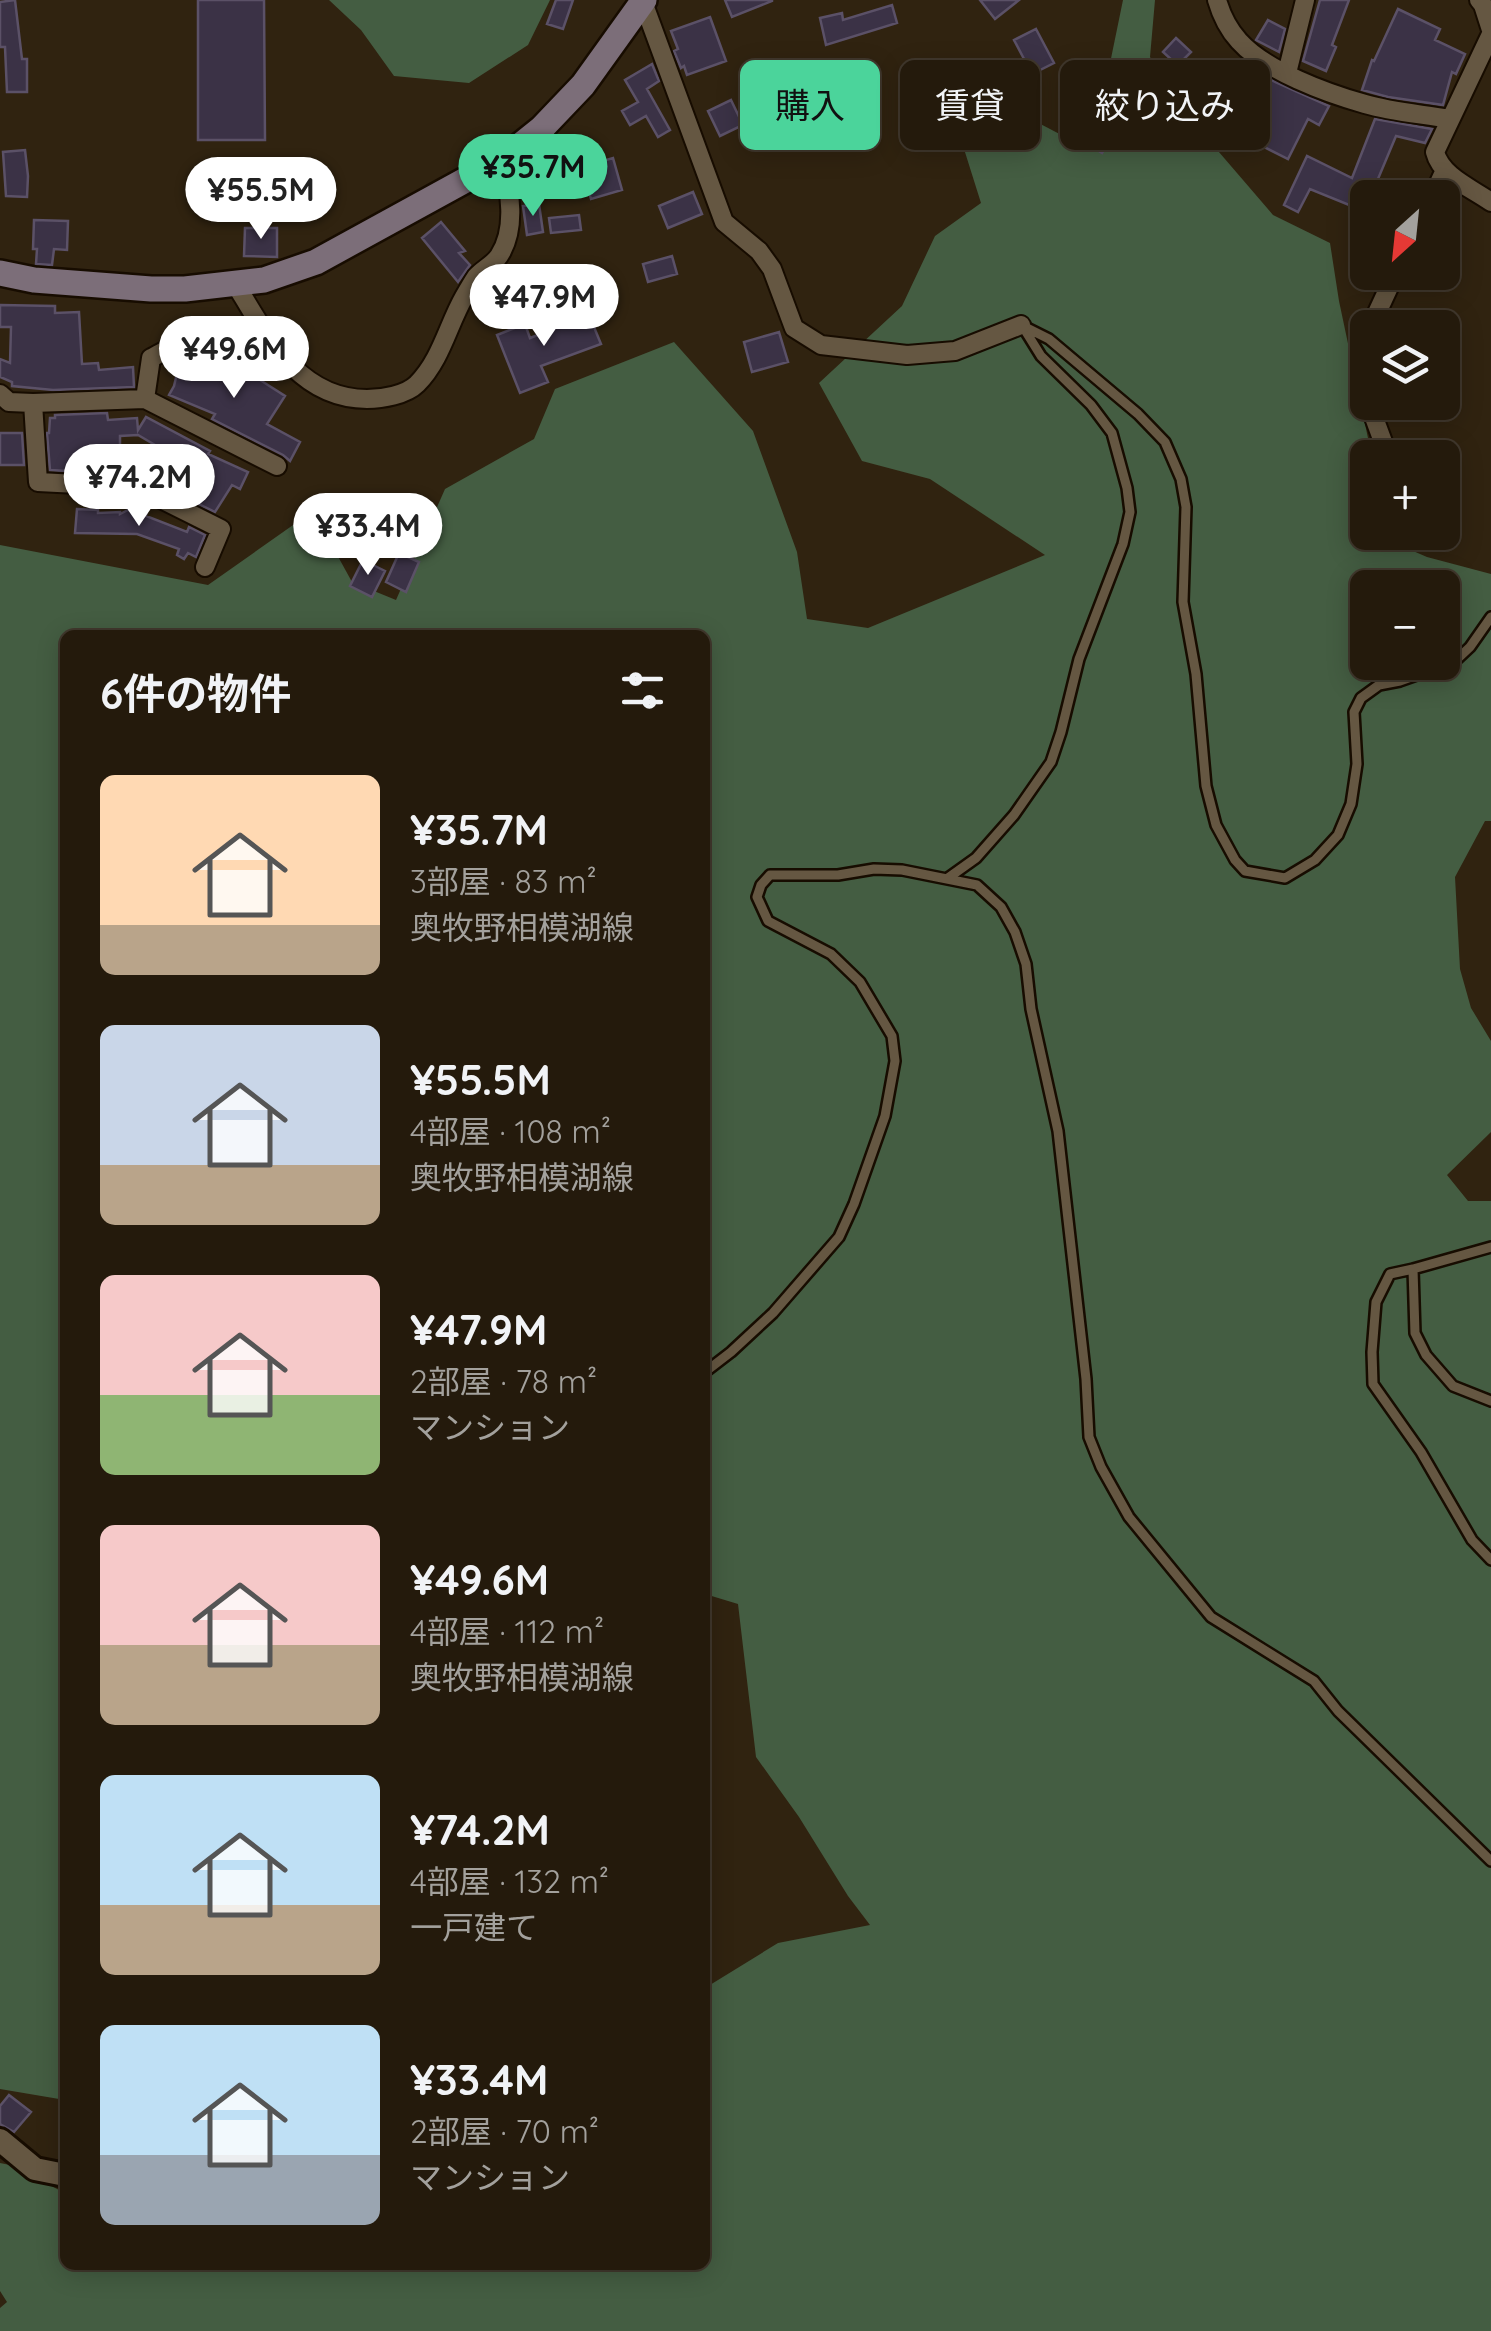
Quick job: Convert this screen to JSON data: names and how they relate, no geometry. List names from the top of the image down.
{
  "north": "bottom left",
  "page": {
    "chip": ["購入", "賃貸", "絞り込み"],
    "price": [
      "¥35.7M",
      "¥55.5M",
      "¥47.9M",
      "¥49.6M",
      "¥74.2M",
      "¥33.4M"
    ],
    "map_buttons": ["+", "−"],
    "heading": "6件の物件",
    "list": [
      {
        "name": "¥35.7M",
        "note": "3部屋 · 83 m² · 奥牧野相模湖線"
      },
      {
        "name": "¥55.5M",
        "note": "4部屋 · 108 m² · 奥牧野相模湖線"
      },
      {
        "name": "¥47.9M",
        "note": "2部屋 · 78 m² · マンション"
      },
      {
        "name": "¥49.6M",
        "note": "4部屋 · 112 m² · 奥牧野相模湖線"
      },
      {
        "name": "¥74.2M",
        "note": "4部屋 · 132 m² · 一戸建て"
      },
      {
        "name": "¥33.4M",
        "note": "2部屋 · 70 m² · マンション"
      }
    ]
  }
}
